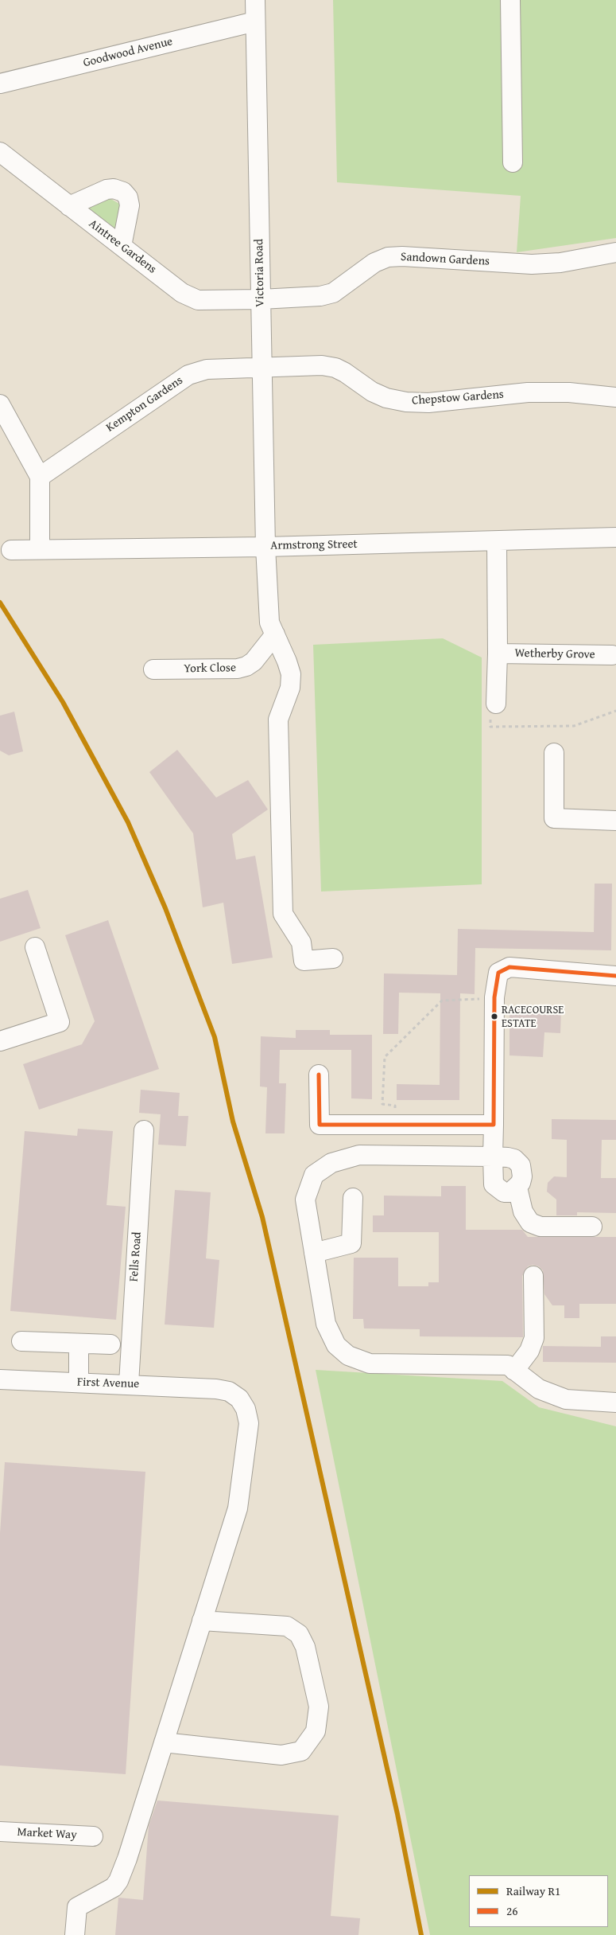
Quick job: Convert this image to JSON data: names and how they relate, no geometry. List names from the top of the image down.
{
  "streets": {
    "street": [
      "Goodwood Avenue",
      "Aintree Gardens",
      "Sandown Gardens",
      "Victoria Road",
      "Chepstow Gardens",
      "Kempton Gardens",
      "Armstrong Street",
      "Wetherby Grove",
      "York Close",
      "Fells Road",
      "First Avenue",
      "Market Way"
    ]
  },
  "crossings": [
    ["Goodwood Avenue", "Victoria Road"],
    ["Aintree Gardens", "Sandown Gardens"],
    ["Aintree Gardens", "Victoria Road"],
    ["Sandown Gardens", "Victoria Road"],
    ["Victoria Road", "Chepstow Gardens"],
    ["Victoria Road", "Kempton Gardens"],
    ["Victoria Road", "Armstrong Street"],
    ["Victoria Road", "York Close"],
    ["Chepstow Gardens", "Kempton Gardens"],
    ["Armstrong Street", "Wetherby Grove"],
    ["Fells Road", "First Avenue"]
  ],
  "places": ["RACECOURSE ESTATE"],
  "lines": ["rail line R1", "transit line 26"],
  "legend": ["Railway R1", "26"]
}
